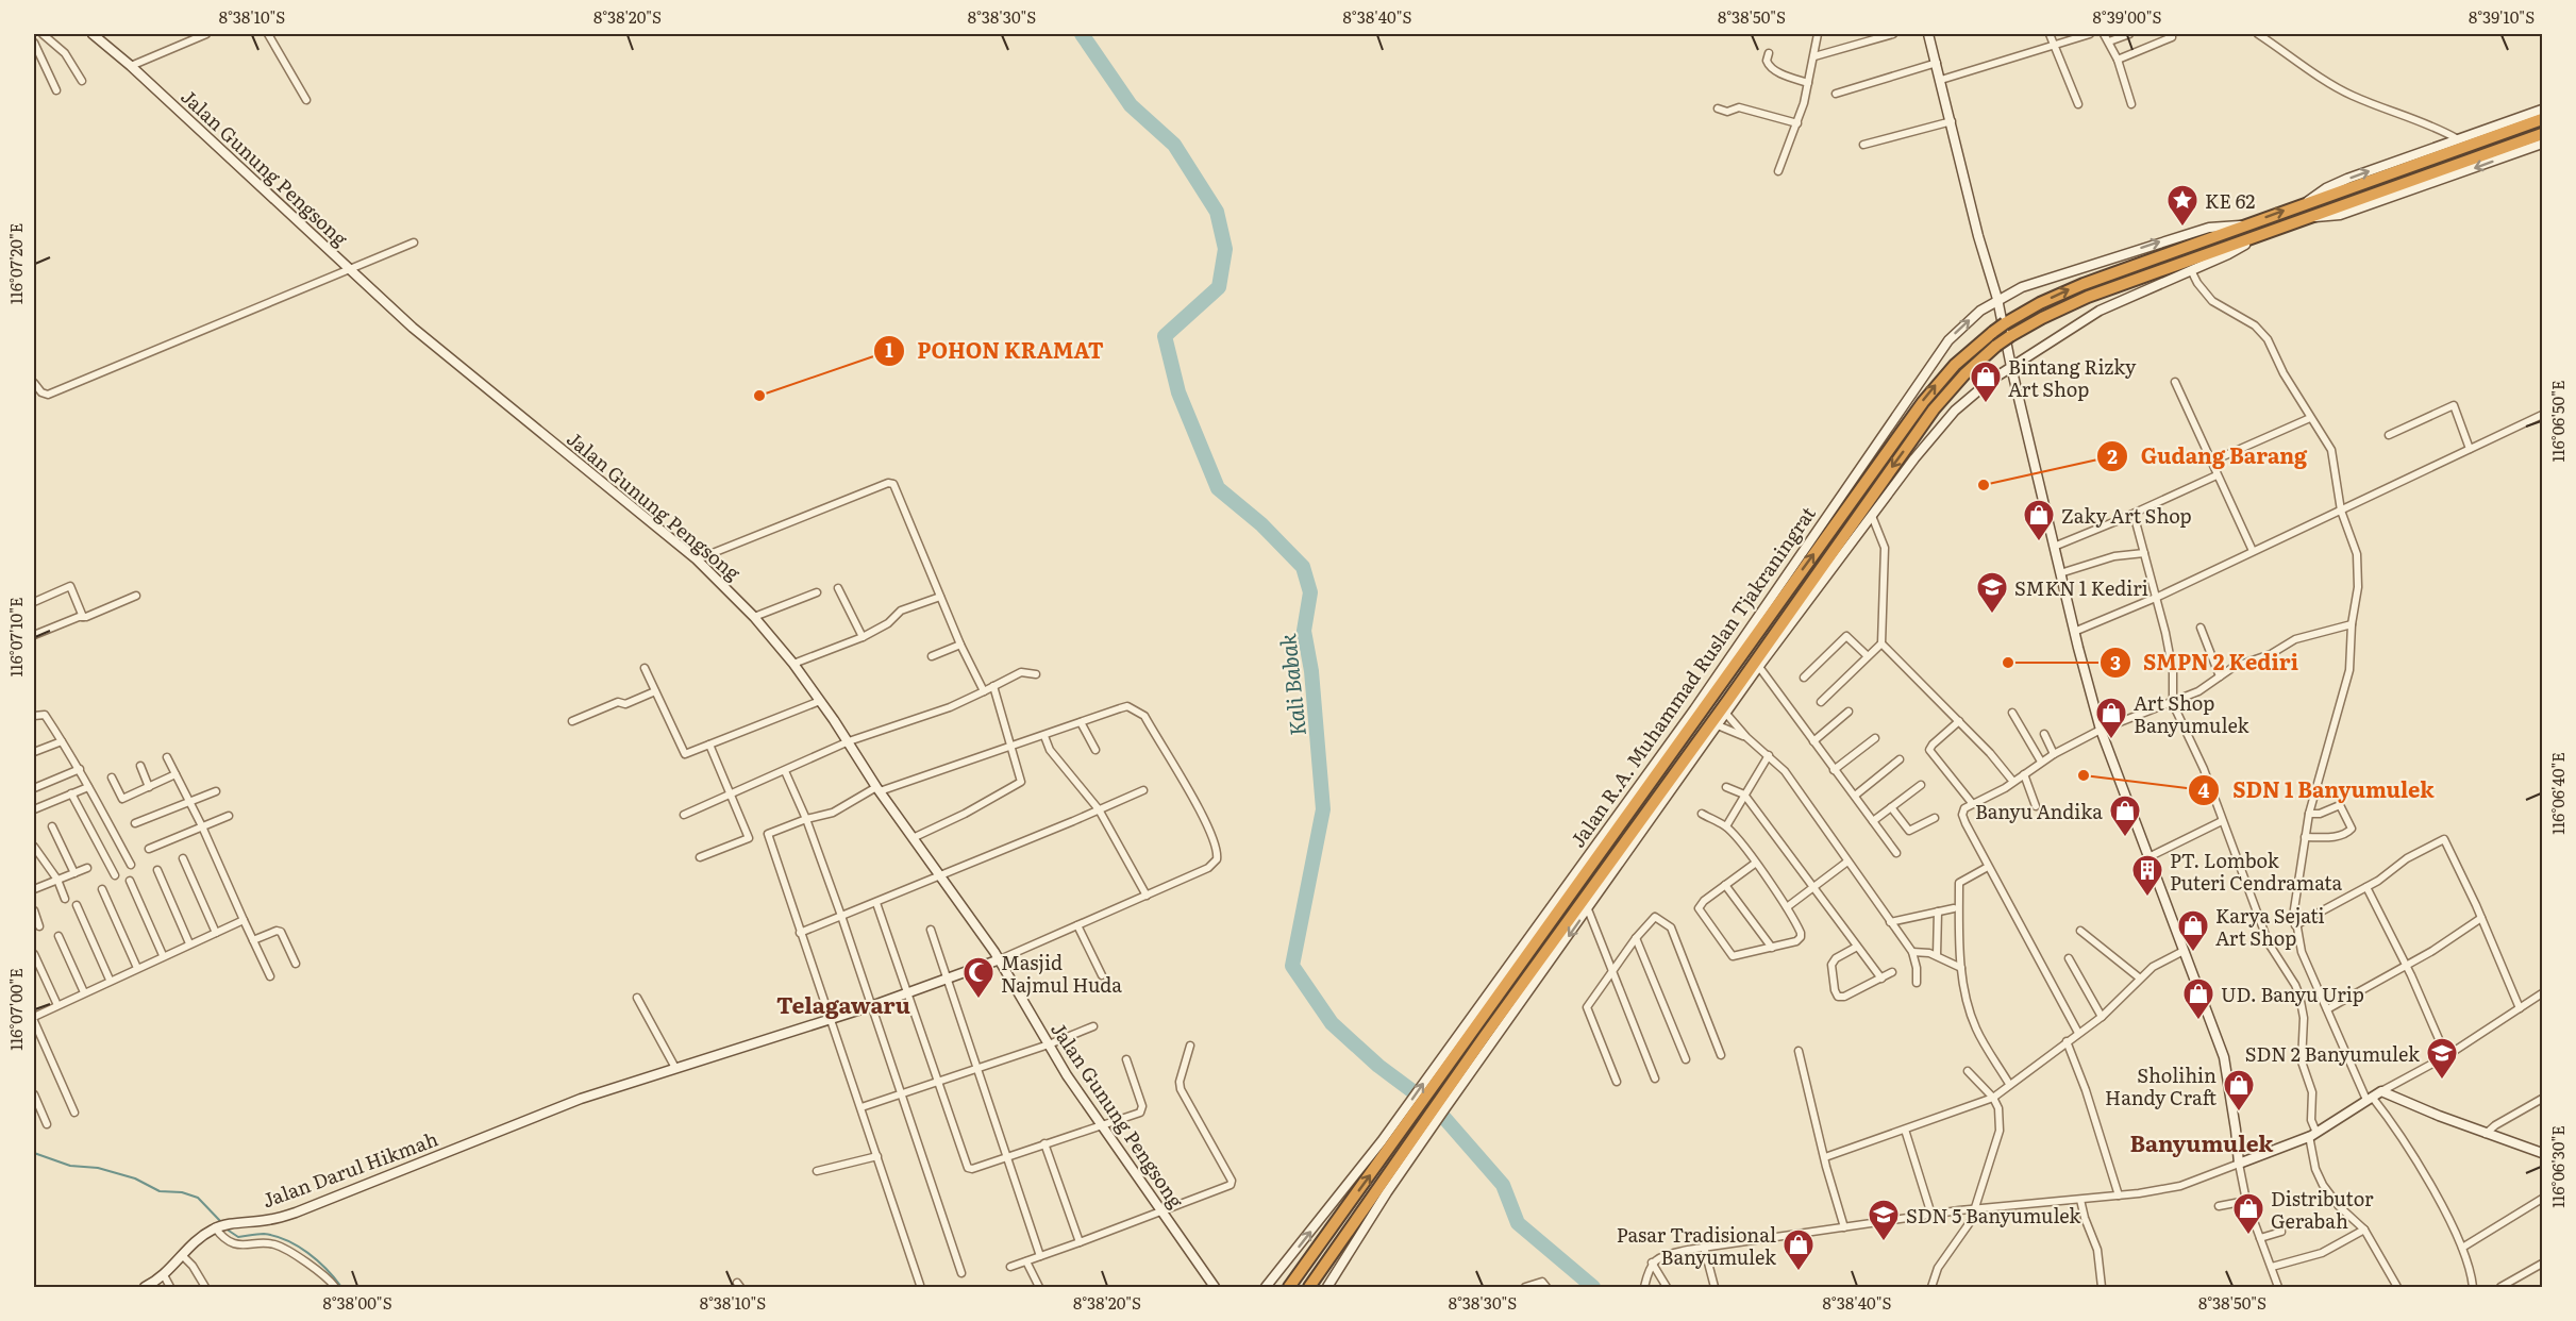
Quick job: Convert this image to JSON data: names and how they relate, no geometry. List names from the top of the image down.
{
  "streets": {
    "highway": ["Jalan R.A. Muhammad Ruslan Tjakraningrat"],
    "street": ["Jalan Gunung Pengsong", "Jalan Darul Hikmah"]
  },
  "crossings": [
    ["Jalan Gunung Pengsong", "Jalan Darul Hikmah"]
  ],
  "districts": ["Telagawaru", "Banyumulek"],
  "water": ["Kali Babak"],
  "places": {
    "place": ["KE 62"],
    "other": [
      "POHON KRAMAT",
      "Gudang Barang",
      "SMPN 2 Kediri",
      "SDN 1 Banyumulek"
    ],
    "shop": [
      "Bintang Rizky Art Shop",
      "Zaky Art Shop",
      "Art Shop Banyumulek",
      "Banyu Andika",
      "Karya Sejati Art Shop",
      "UD. Banyu Urip",
      "Sholihin Handy Craft",
      "Distributor Gerabah",
      "Pasar Tradisional Banyumulek"
    ],
    "school or university": ["SMKN 1 Kediri", "SDN 2 Banyumulek", "SDN 5 Banyumulek"],
    "building": ["PT. Lombok Puteri Cendramata"],
    "mosque": ["Masjid Najmul Huda"]
  },
  "coordinates": [
    "8°38'10\"S",
    "8°38'20\"S",
    "8°38'30\"S",
    "8°38'40\"S",
    "8°38'50\"S",
    "8°39'00\"S",
    "8°39'10\"S",
    "116°07'20\"E",
    "116°06'50\"E",
    "116°07'10\"E",
    "116°06'40\"E",
    "116°07'00\"E",
    "116°06'30\"E",
    "8°38'00\"S"
  ]
}
